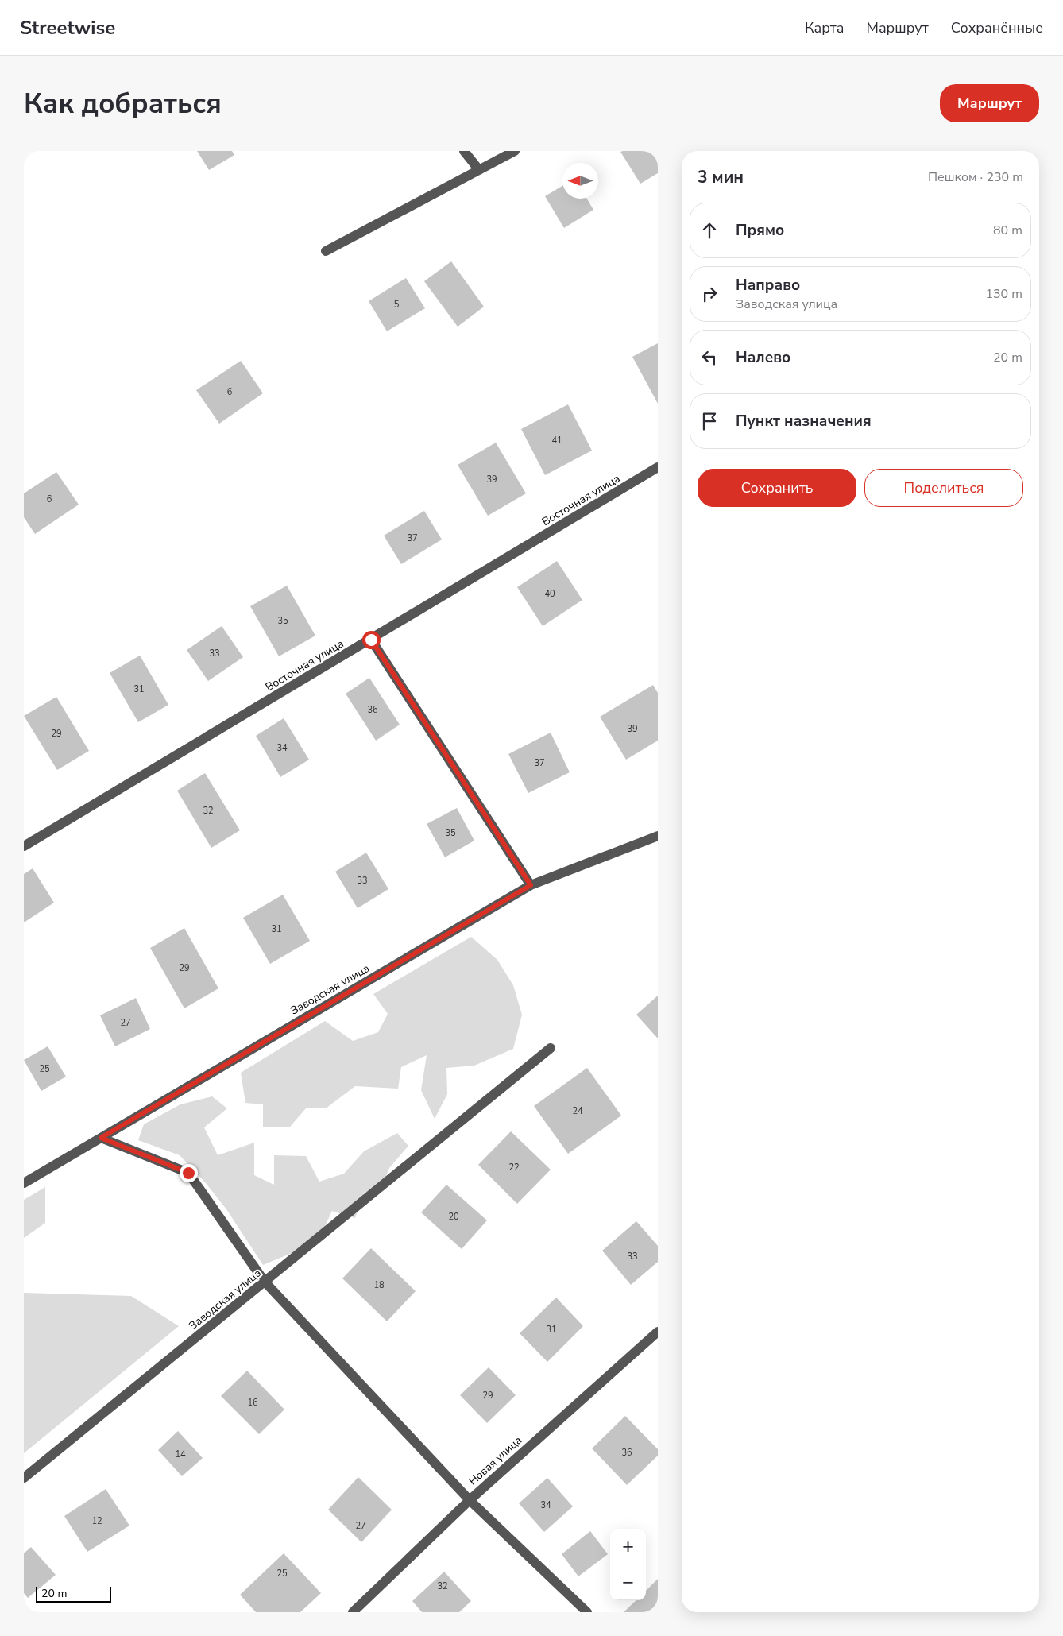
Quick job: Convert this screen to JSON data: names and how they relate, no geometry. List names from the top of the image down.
{
  "streets": {
    "street": ["Восточная улица", "Заводская улица", "Новая улица"]
  },
  "house_numbers": [
    "5",
    "6",
    "41",
    "39",
    "6",
    "37",
    "40",
    "35",
    "33",
    "31",
    "36",
    "39",
    "29",
    "34",
    "37",
    "32",
    "35",
    "33",
    "31",
    "29",
    "27",
    "25",
    "24",
    "22",
    "20",
    "33",
    "18",
    "31",
    "29",
    "16",
    "36",
    "14",
    "34",
    "12",
    "27",
    "25",
    "32"
  ],
  "scale_bar": "20 m",
  "north": "left",
  "page": {
    "header": "Streetwise",
    "nav": ["Карта", "Маршрут", "Сохранённые"],
    "buttons": [
      "Маршрут",
      ["Сохранить", "Поделиться"]
    ],
    "title": "Как добраться",
    "heading": ["3 мин", "Пешком · 230 m"],
    "list": [
      ["Прямо", "80 m"],
      ["Направо", "Заводская улица", "130 m"],
      ["Налево", "20 m"],
      "Пункт назначения"
    ],
    "map_buttons": ["+", "−"],
    "scale": "20 m"
  }
}
